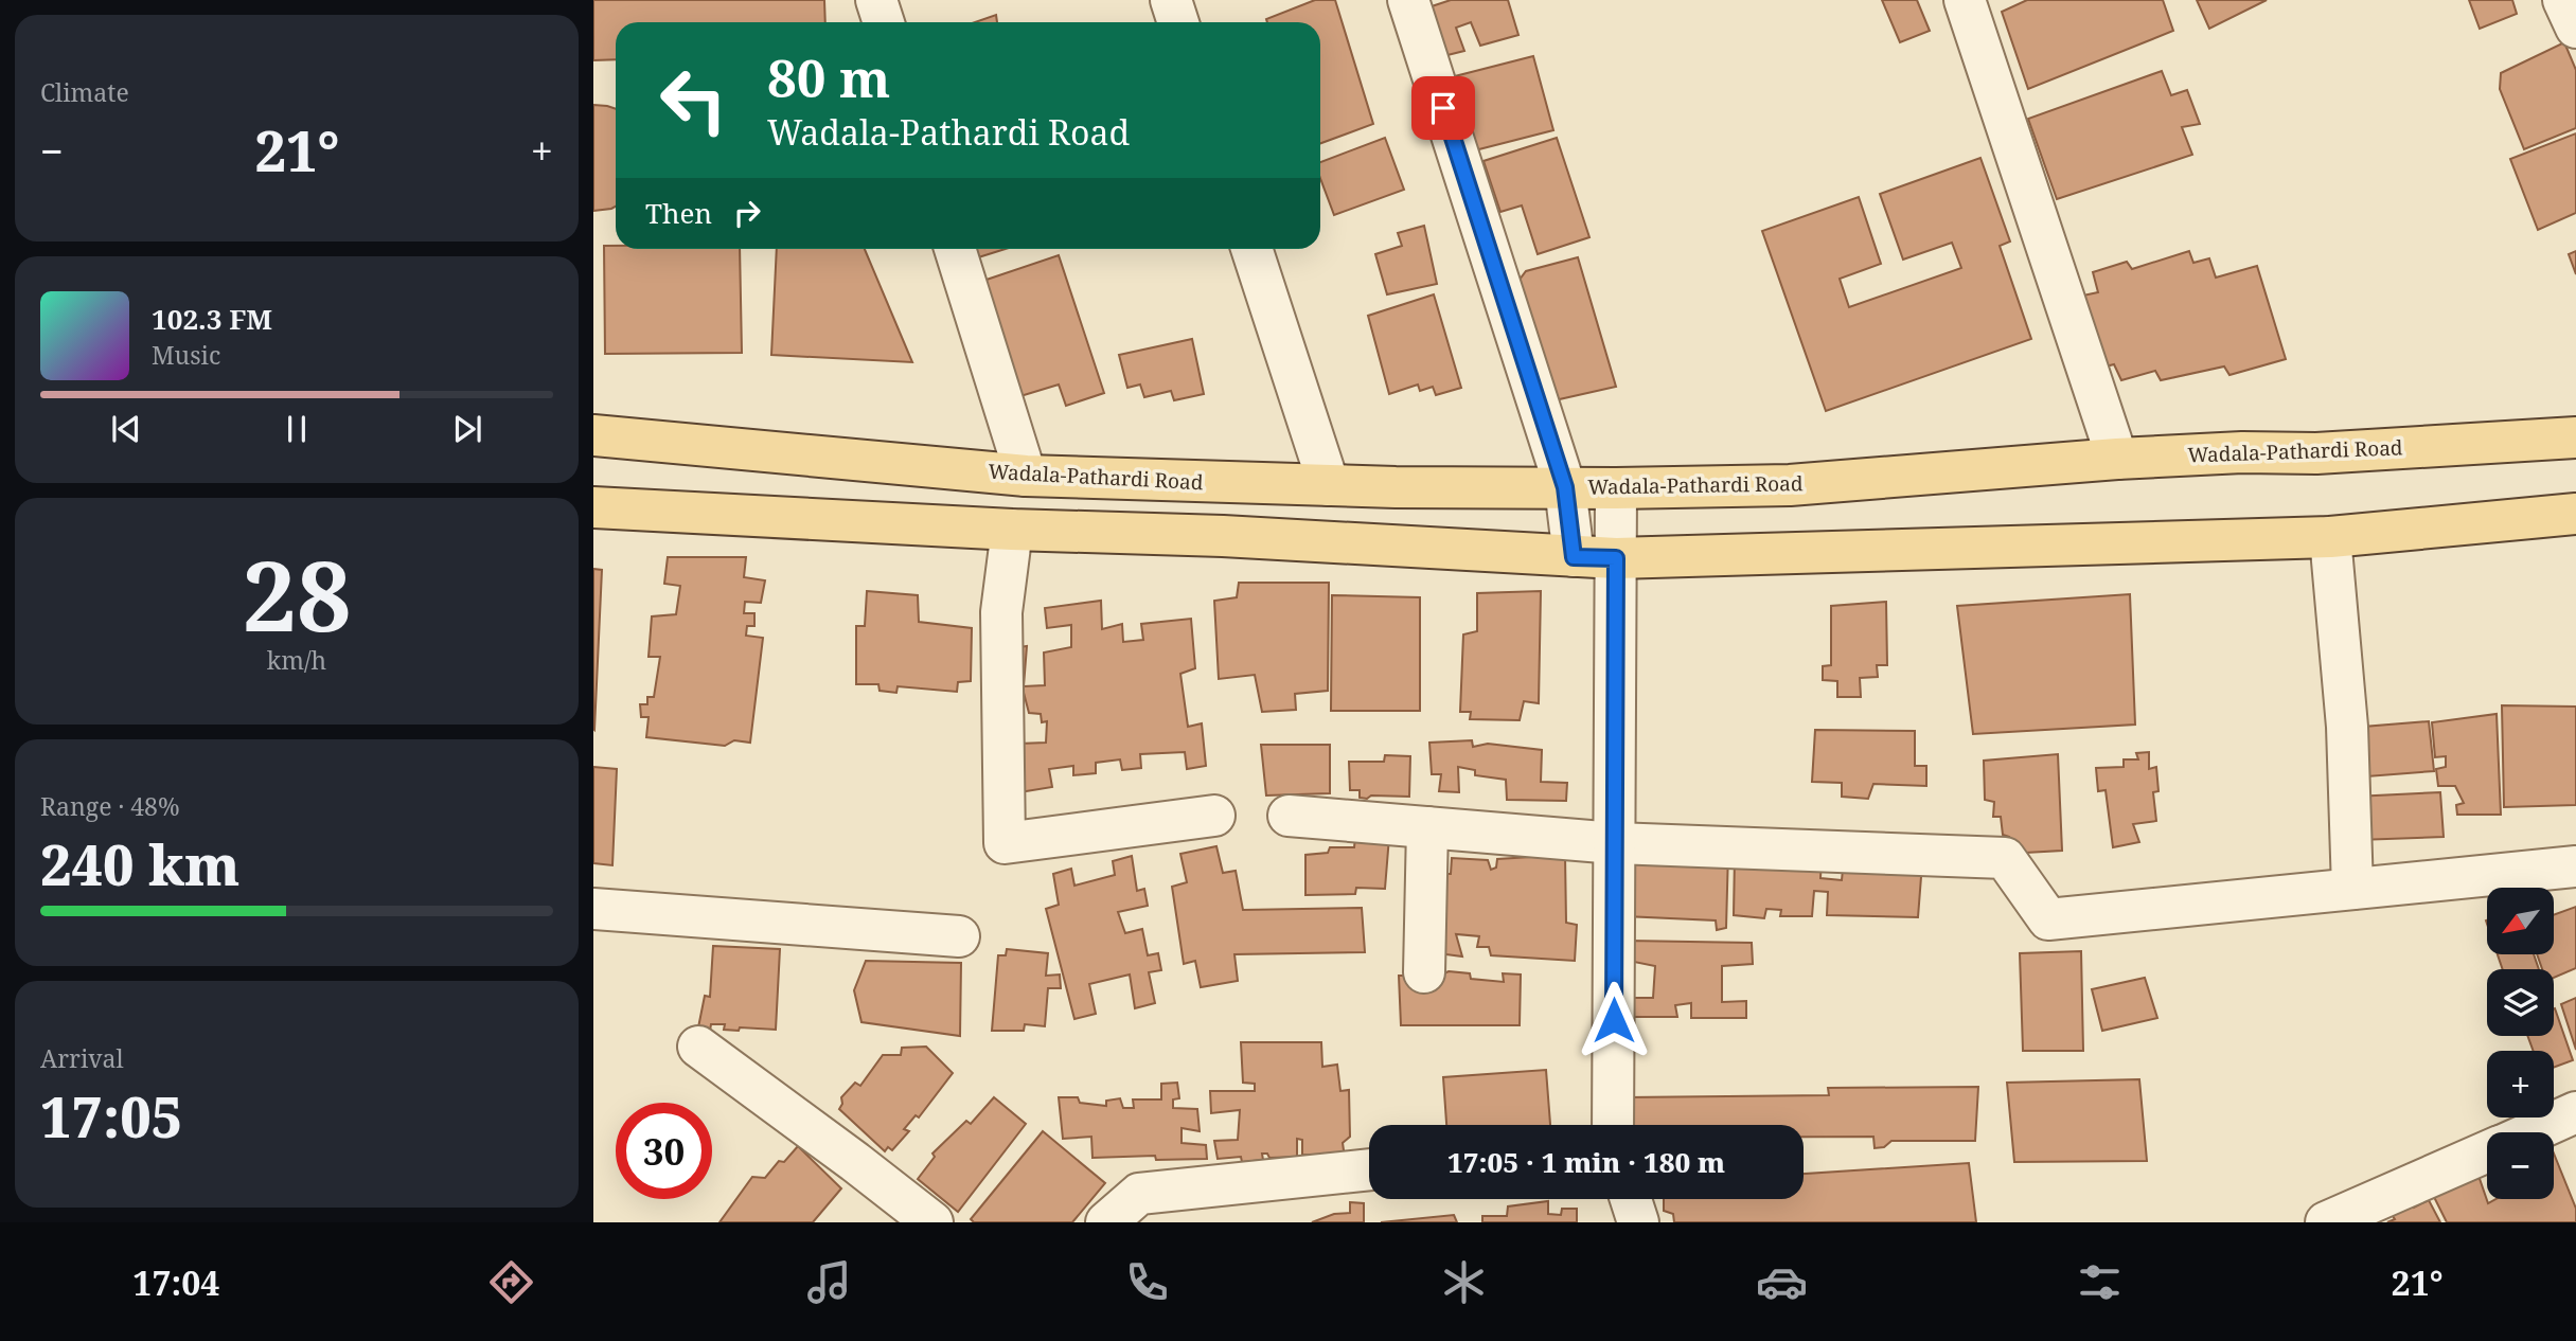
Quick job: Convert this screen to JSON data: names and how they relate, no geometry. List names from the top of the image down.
{
  "streets": {
    "main road": ["Wadala-Pathardi Road"]
  },
  "north": "bottom left",
  "page": {
    "tile": [
      "Climate",
      ["28", "km/h"],
      ["Range · 48%", "240 km"],
      ["Arrival", "17:05"]
    ],
    "turn": ["80 m", "Wadala-Pathardi Road"],
    "heat": ["−", "21°", "+"],
    "then": "Then",
    "song": ["102.3 FM", "Music"],
    "map_buttons": ["+", "−"],
    "limit": "30",
    "trip": "17:05 · 1 min · 180 m",
    "tabs": ["17:04", "21°"]
  }
}
